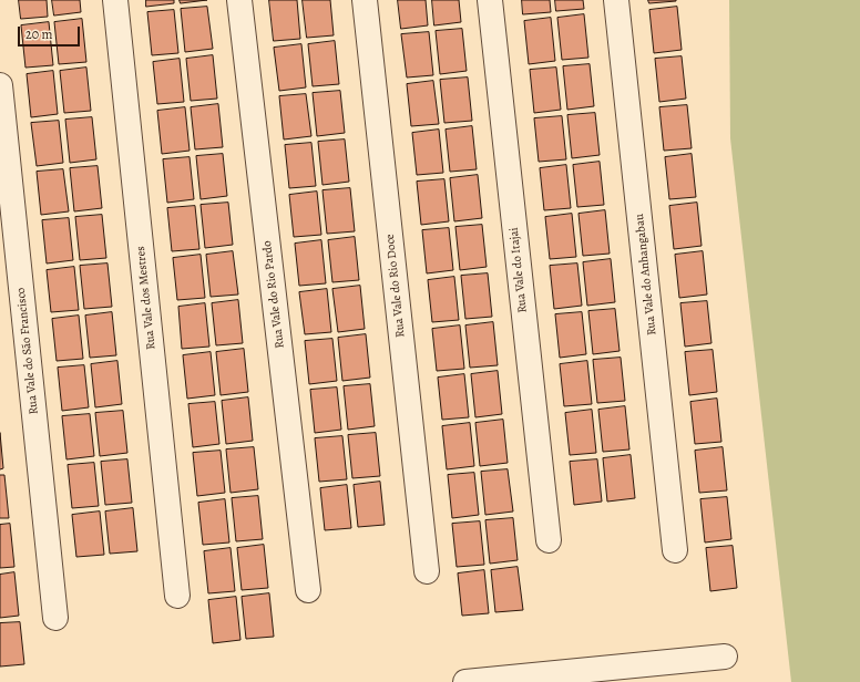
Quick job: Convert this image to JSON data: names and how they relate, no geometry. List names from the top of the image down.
{
  "streets": {
    "street": [
      "Rua Vale do Itajai",
      "Rua Vale do Anhangabau",
      "Rua Vale do Rio Doce",
      "Rua Vale do Rio Pardo",
      "Rua Vale dos Mestres",
      "Rua Vale do São Francisco"
    ]
  },
  "scale_bar": "20 m"
}
